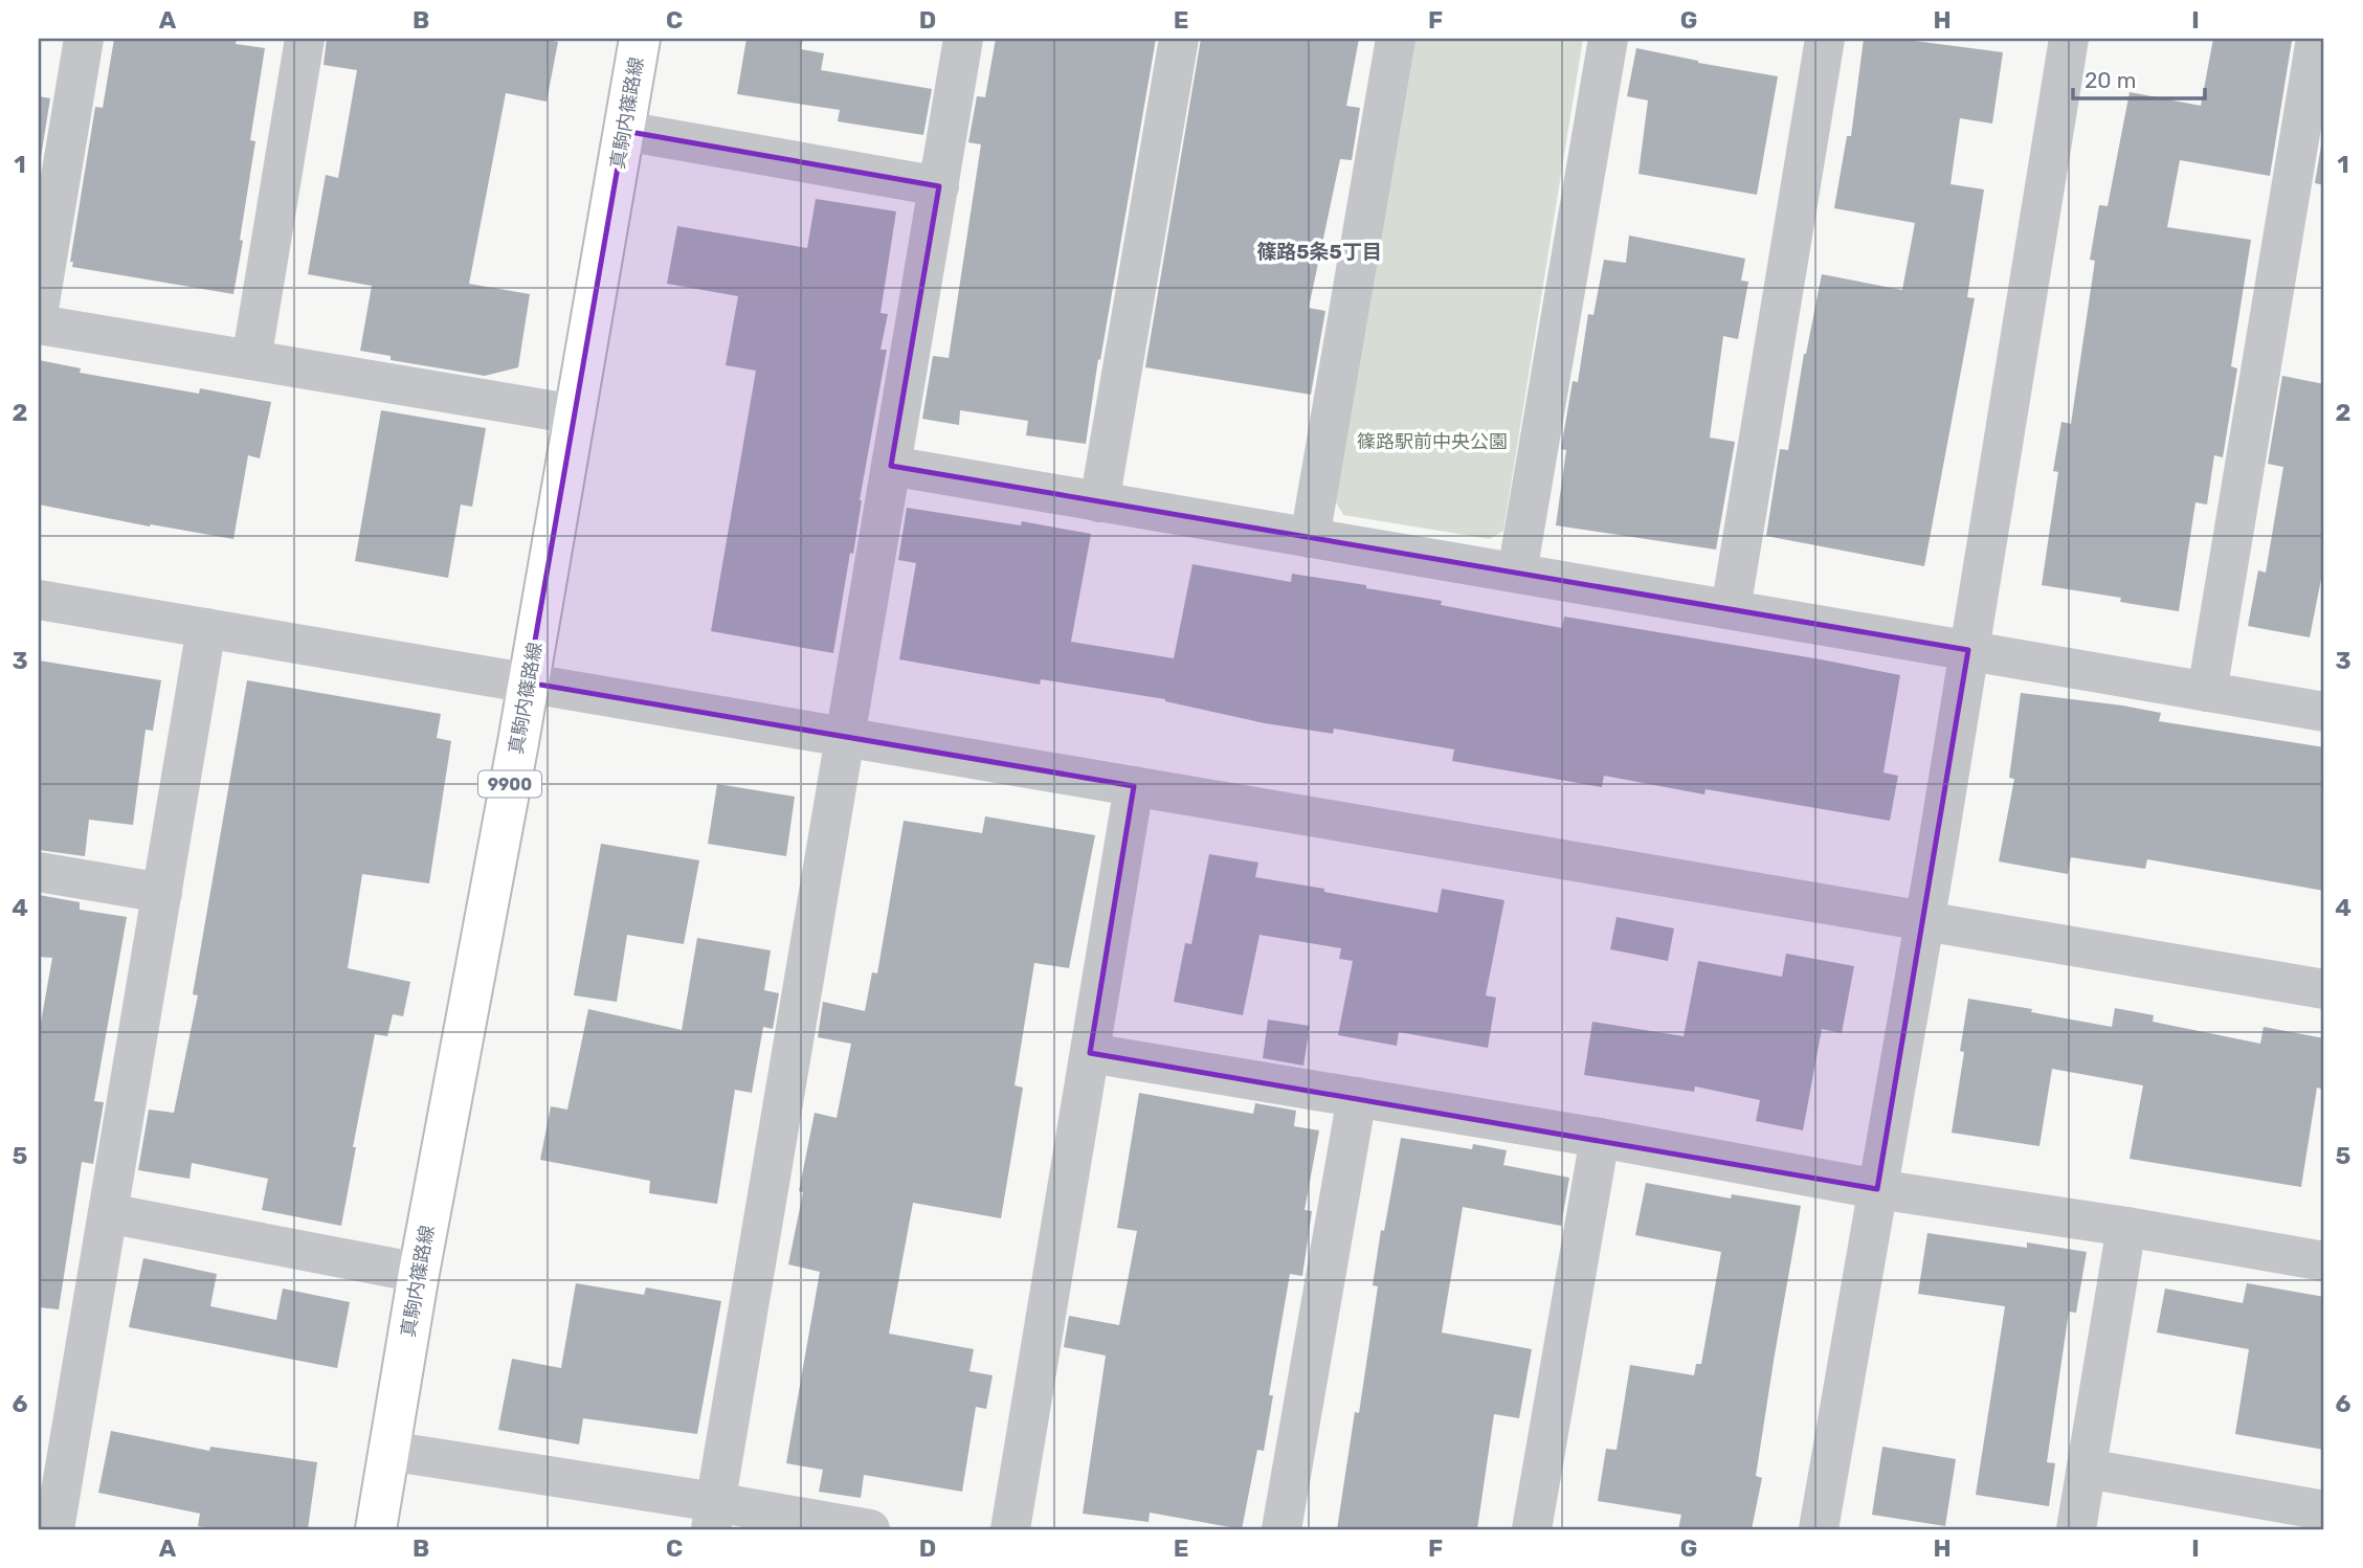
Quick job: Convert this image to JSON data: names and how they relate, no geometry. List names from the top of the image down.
{
  "streets": {
    "main road": ["真駒内篠路線", "9900"]
  },
  "districts": ["篠路5条5丁目"],
  "parks": ["篠路駅前中央公園"],
  "scale_bar": "20 m",
  "grid": {
    "columns": [
      "A",
      "B",
      "C",
      "D",
      "E",
      "F",
      "G",
      "H",
      "I"
    ],
    "rows": [
      "1",
      "2",
      "3",
      "4",
      "5",
      "6"
    ]
  }
}
